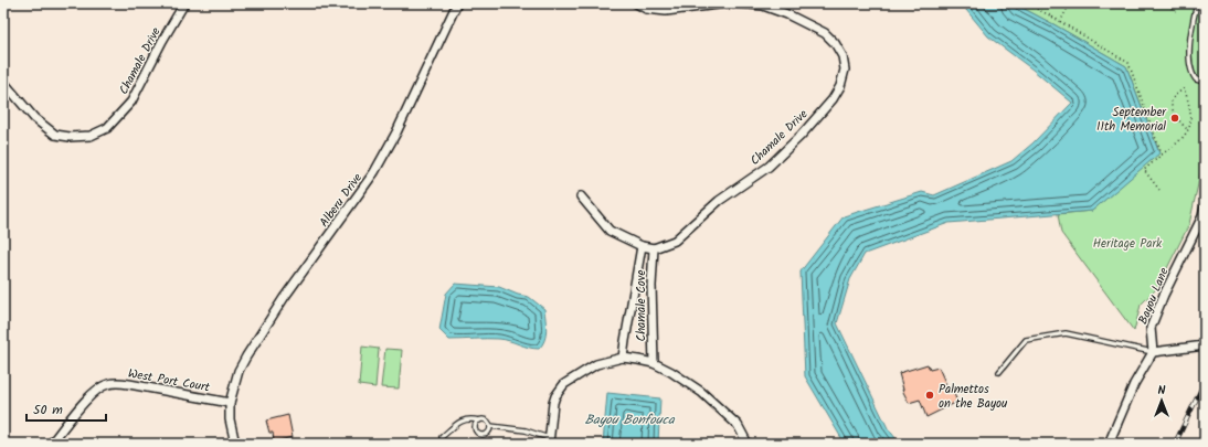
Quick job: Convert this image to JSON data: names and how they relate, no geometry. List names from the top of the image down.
{
  "streets": {
    "street": [
      "Chamale Drive",
      "Alberu Drive",
      "Bayou Lane",
      "Chamale Cove",
      "West Port Court"
    ]
  },
  "crossings": [
    ["Chamale Drive", "Chamale Cove"],
    ["Alberu Drive", "West Port Court"]
  ],
  "water": ["Bayou Bonfouca"],
  "parks": ["Heritage Park"],
  "places": ["September 11th Memorial", "Palmettos on the Bayou"],
  "scale_bar": "50 m",
  "north": "top"
}
